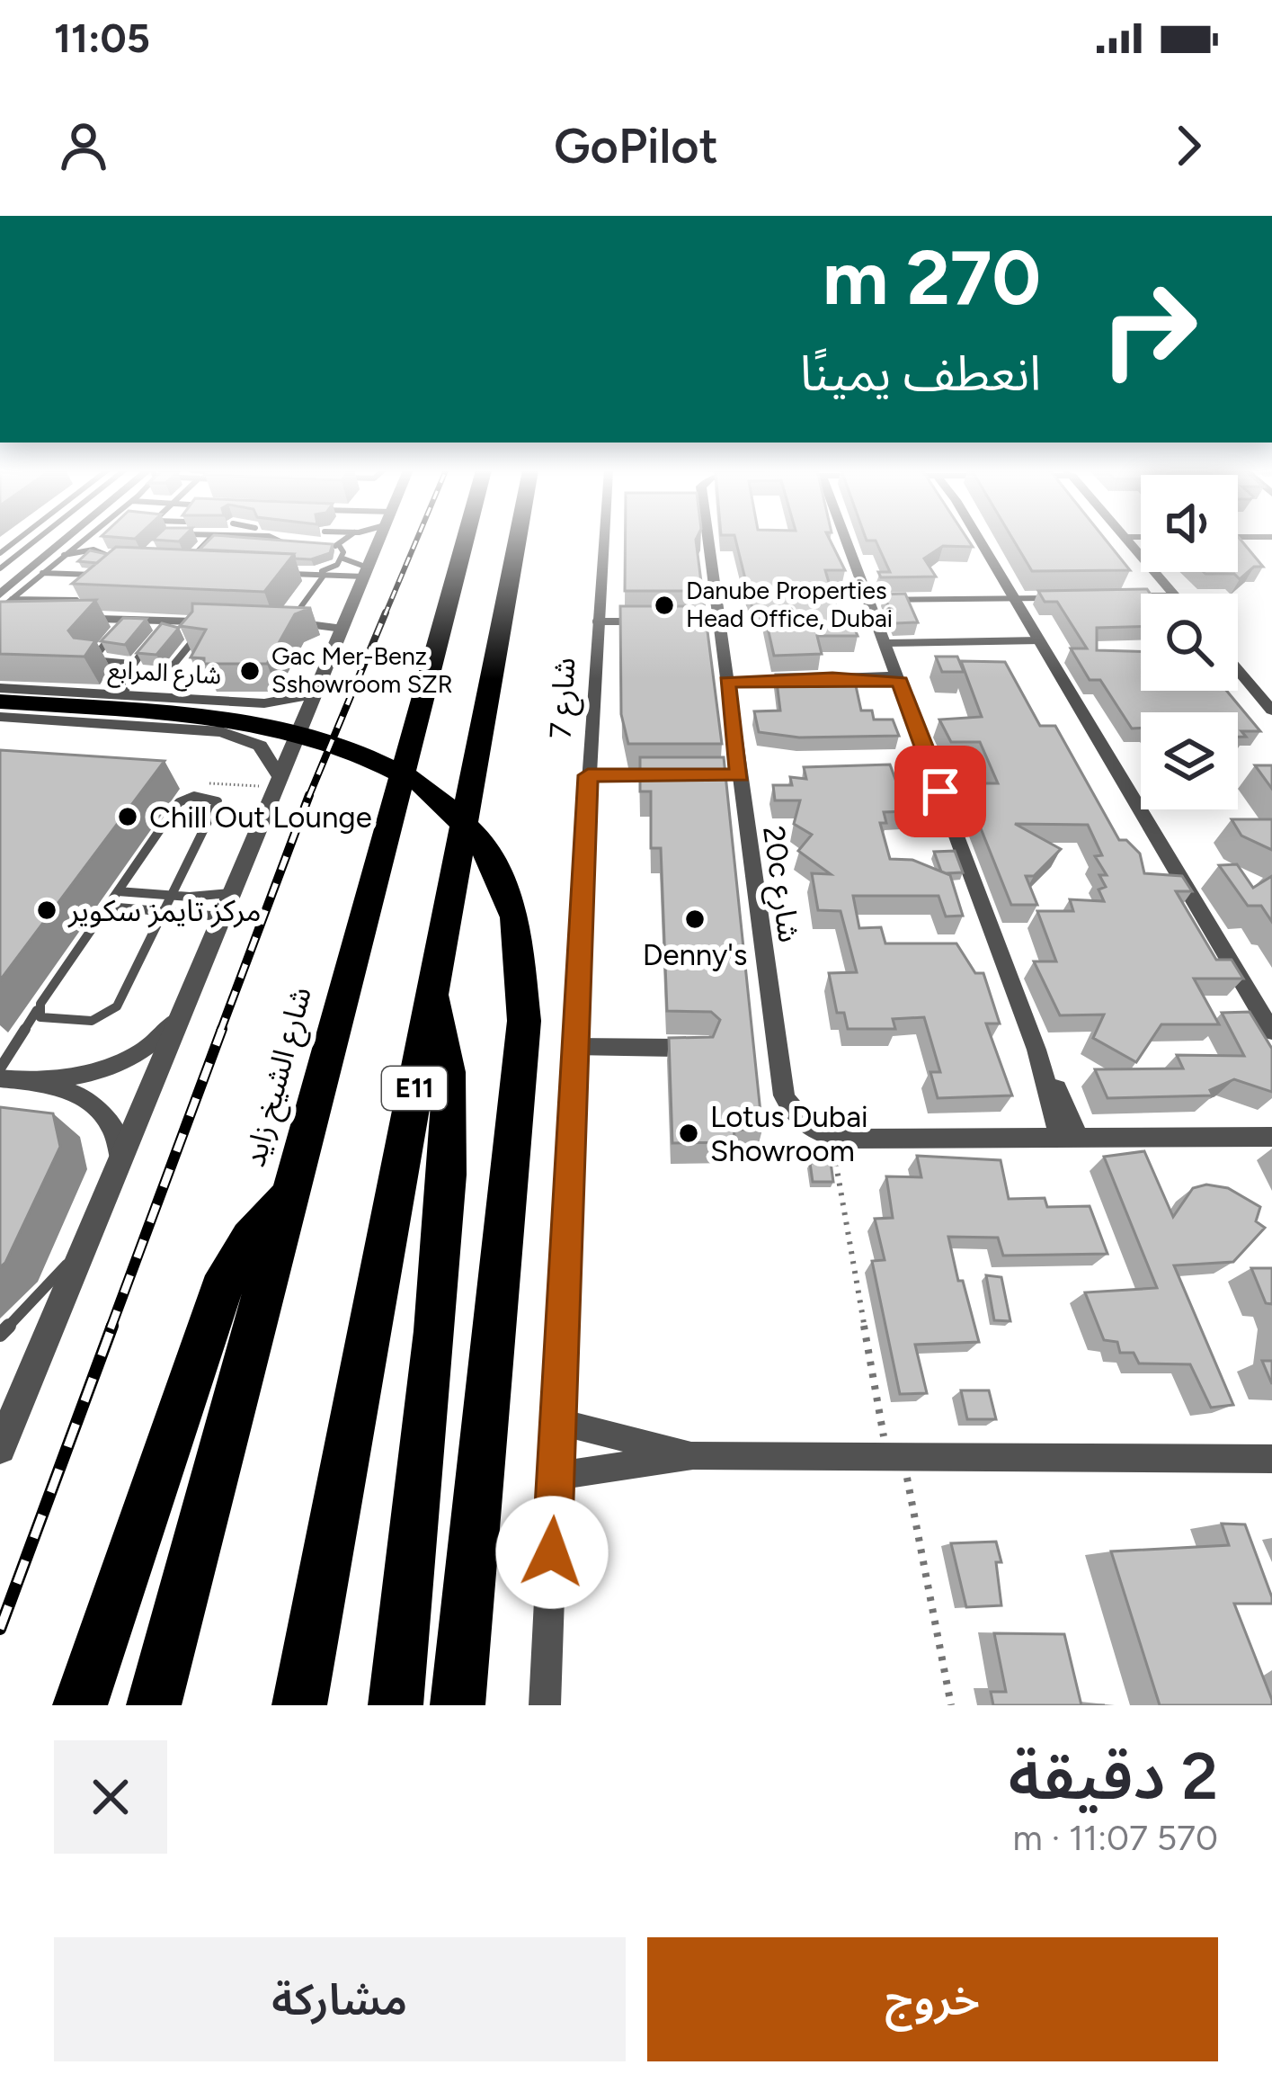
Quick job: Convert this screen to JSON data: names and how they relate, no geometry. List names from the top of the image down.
{
  "streets": {
    "highway": ["شارع الشيخ زايد", "E11"],
    "street": ["شارع المرابع", "شارع 7", "20c شارع"]
  },
  "places": [
    "Danube Properties Head Office, Dubai",
    "Gac Mer-Benz Sshowroom SZR",
    "Chill Out Lounge",
    "مركز تايمز سكوير",
    "Denny's",
    "Lotus Dubai Showroom"
  ],
  "page": {
    "status": "11:05",
    "header": "GoPilot",
    "turn": ["270 m", "انعطف يمينًا"],
    "heading": ["2 دقيقة", "570 m · 11:07"],
    "buttons": ["خروج", "مشاركة"]
  }
}
